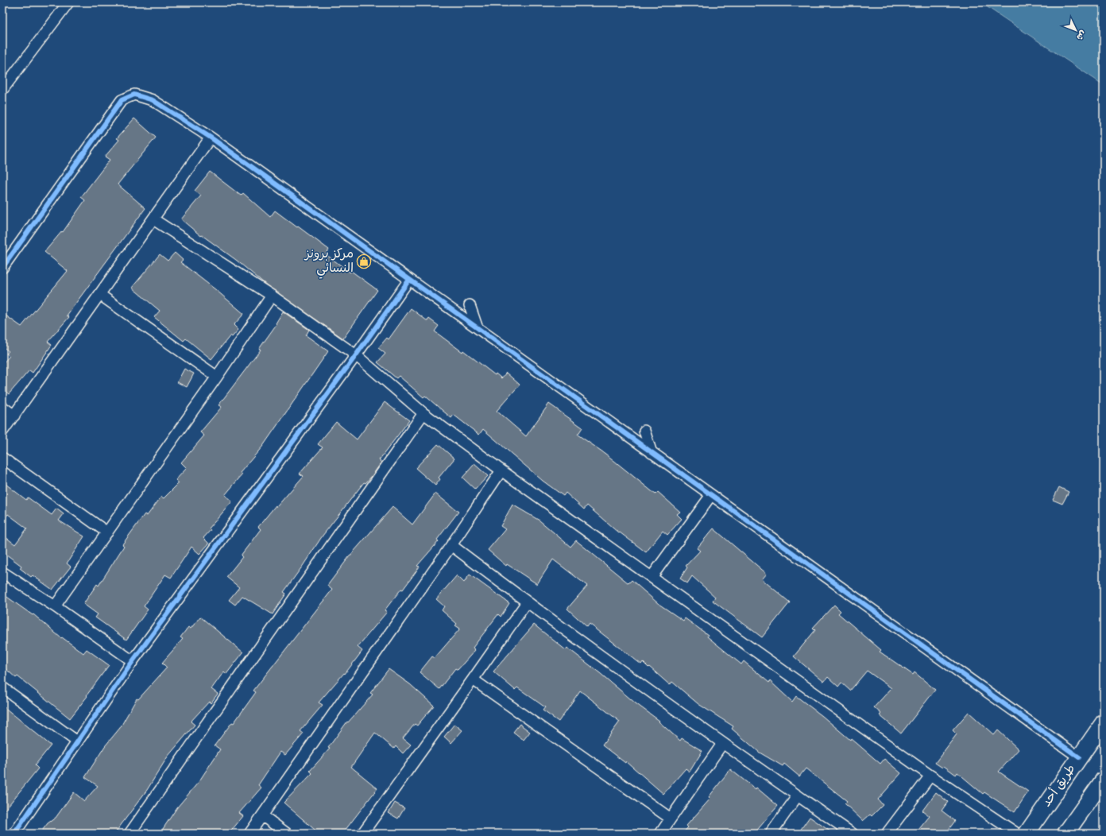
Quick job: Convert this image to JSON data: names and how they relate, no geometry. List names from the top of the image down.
{
  "streets": {
    "main road": ["طريق أحد"]
  },
  "places": {
    "shop": ["مركز برونز النسائي"]
  },
  "north": "bottom right"
}
